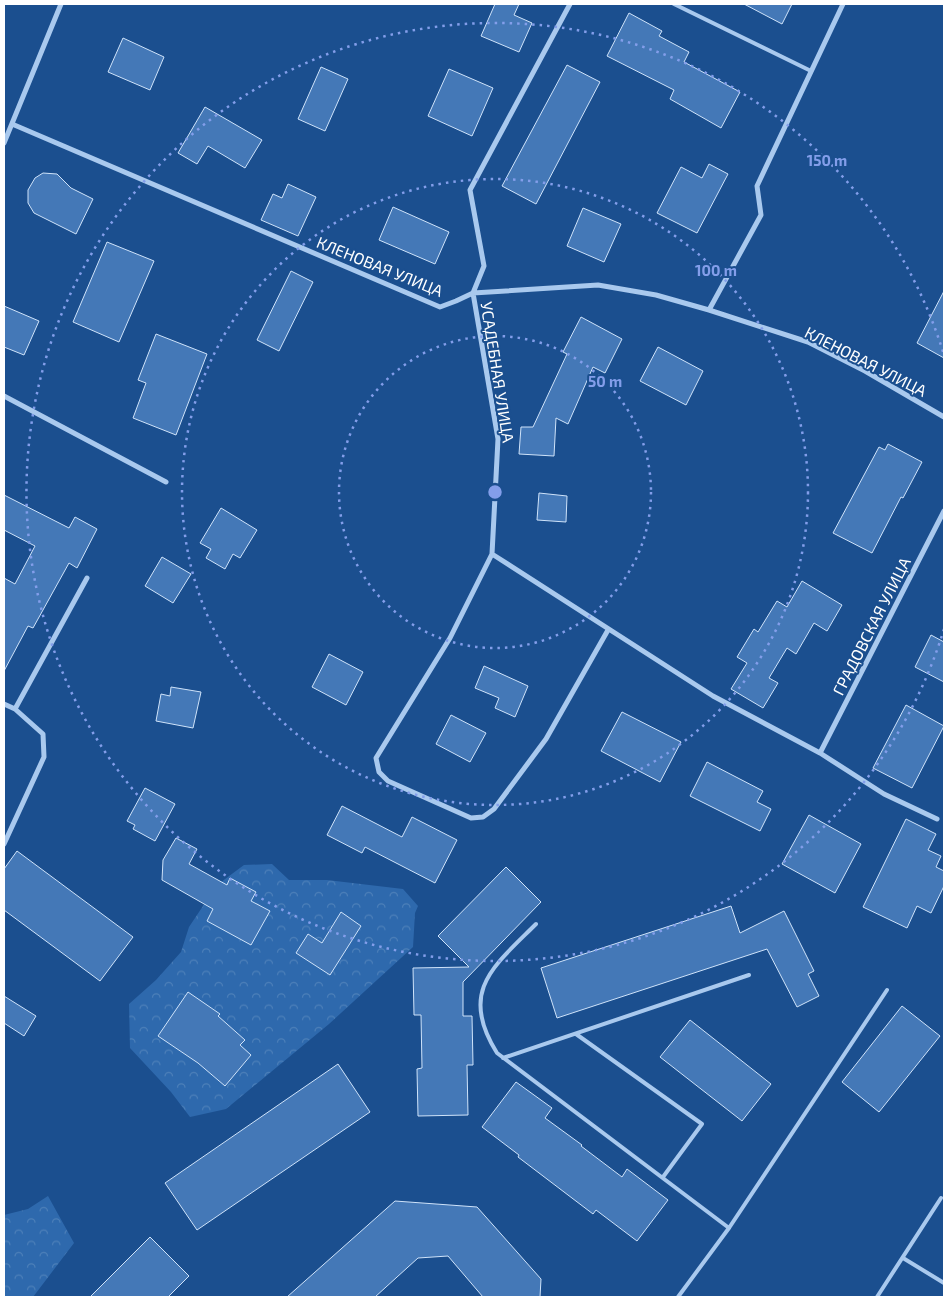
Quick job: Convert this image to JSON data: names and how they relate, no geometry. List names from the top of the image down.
{
  "streets": {
    "street": ["КЛЕНОВАЯ УЛИЦА", "УСАДЕБНАЯ УЛИЦА", "ГРАДОВСКАЯ УЛИЦА"]
  },
  "crossings": [
    ["КЛЕНОВАЯ УЛИЦА", "УСАДЕБНАЯ УЛИЦА"]
  ],
  "rings": ["150 m", "100 m", "50 m"]
}
